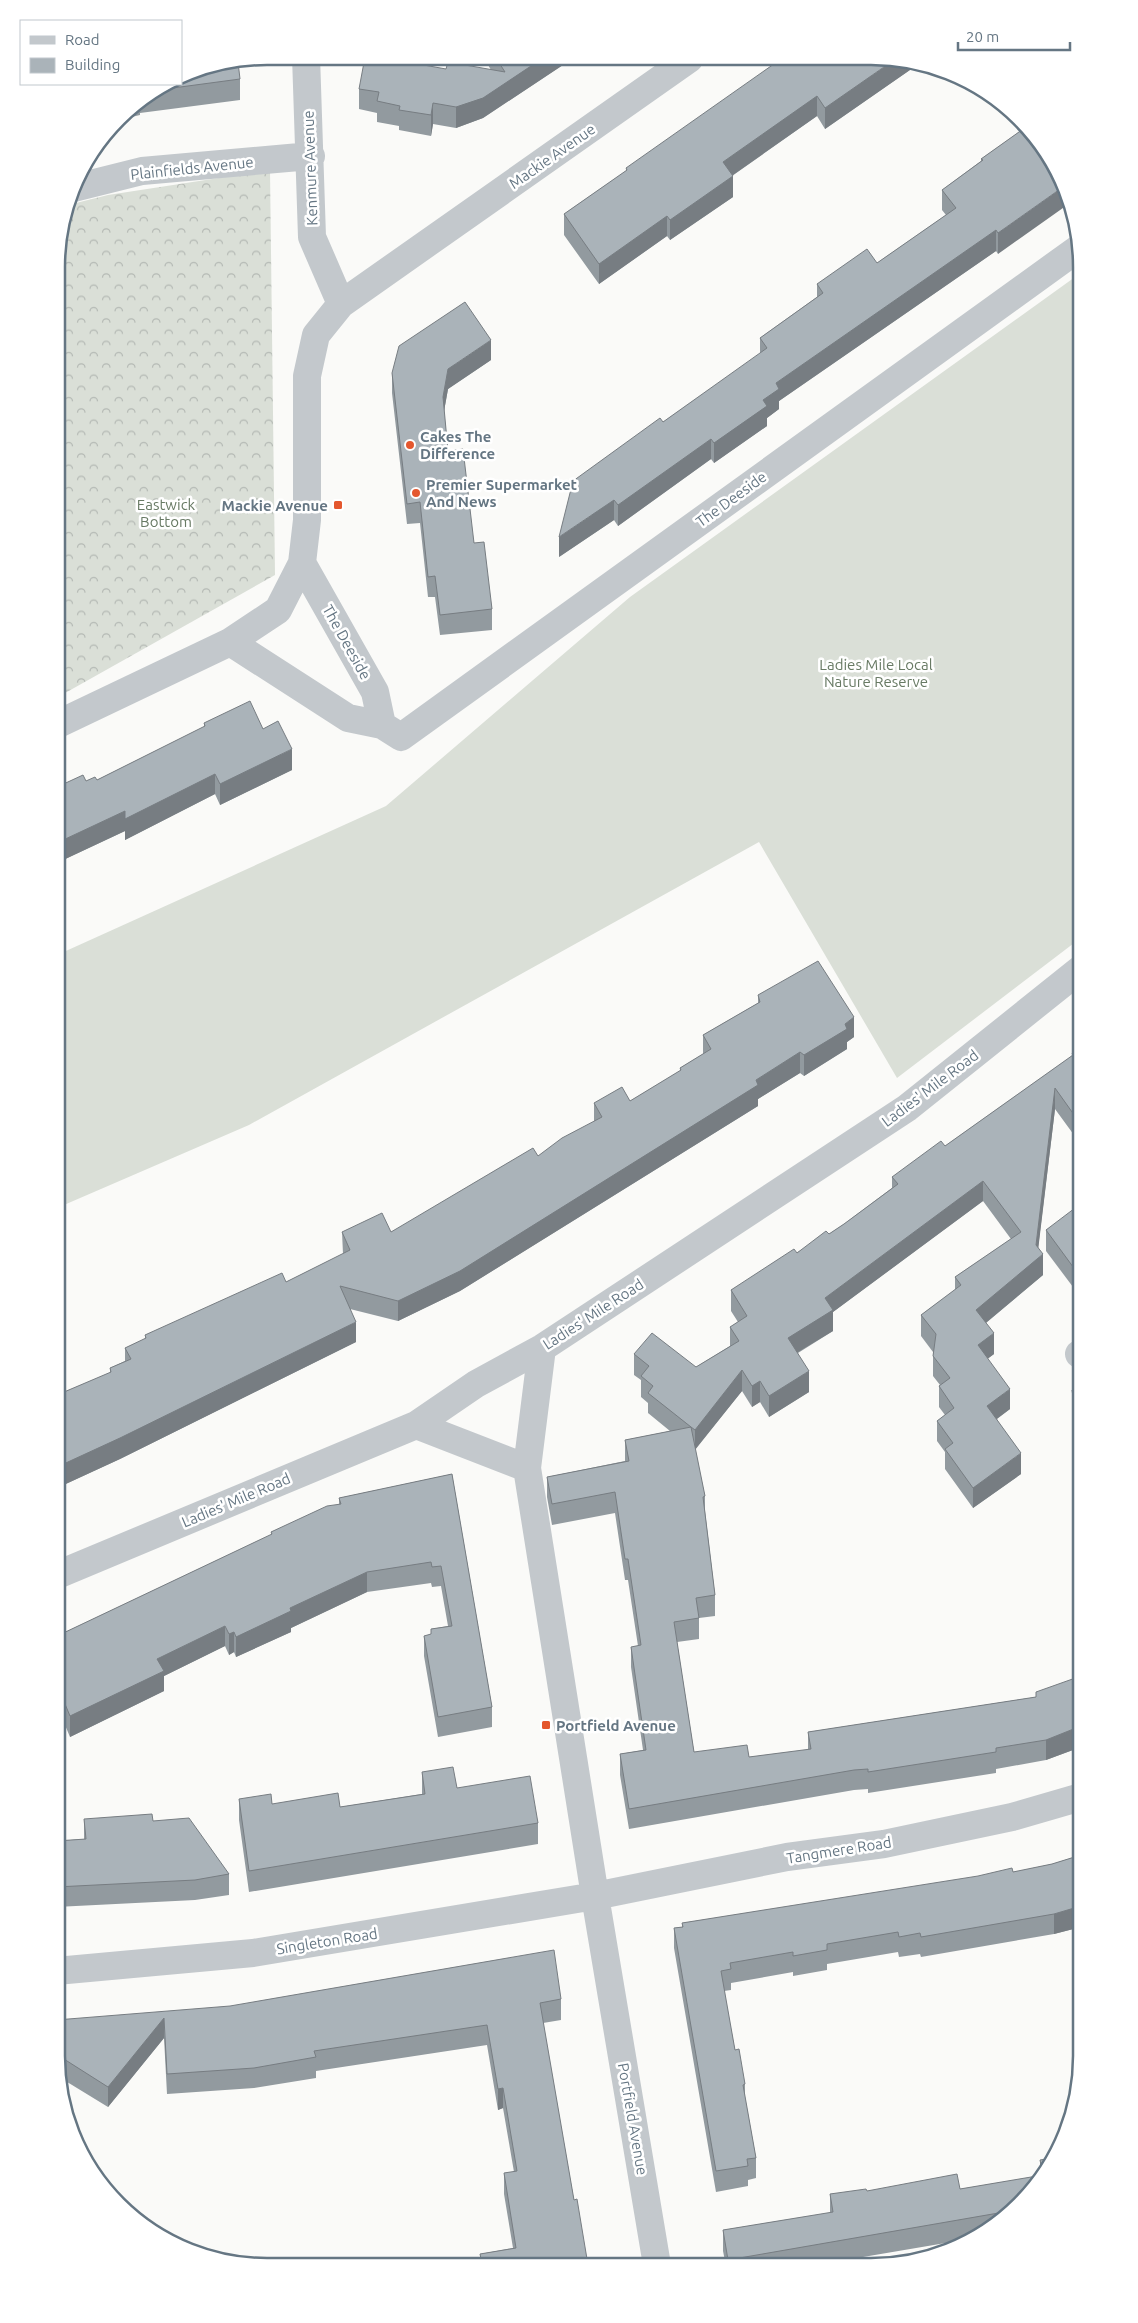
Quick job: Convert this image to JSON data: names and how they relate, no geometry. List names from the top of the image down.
{
  "streets": {
    "street": [
      "Mackie Avenue",
      "Plainfields Avenue",
      "Kenmure Avenue",
      "The Deeside",
      "Ladies' Mile Road",
      "Tangmere Road",
      "Singleton Road",
      "Portfield Avenue"
    ]
  },
  "crossings": [
    ["Mackie Avenue", "Kenmure Avenue"],
    ["Mackie Avenue", "The Deeside"],
    ["Plainfields Avenue", "Kenmure Avenue"],
    ["Ladies' Mile Road", "Portfield Avenue"],
    ["Tangmere Road", "Singleton Road"],
    ["Tangmere Road", "Portfield Avenue"],
    ["Singleton Road", "Portfield Avenue"]
  ],
  "parks": ["Eastwick Bottom", "Ladies Mile Local Nature Reserve"],
  "places": {
    "other": ["Cakes The Difference", "Premier Supermarket And News"],
    "transit": ["Mackie Avenue", "Portfield Avenue"]
  },
  "legend": ["Road", "Building"],
  "scale_bar": "20 m"
}
